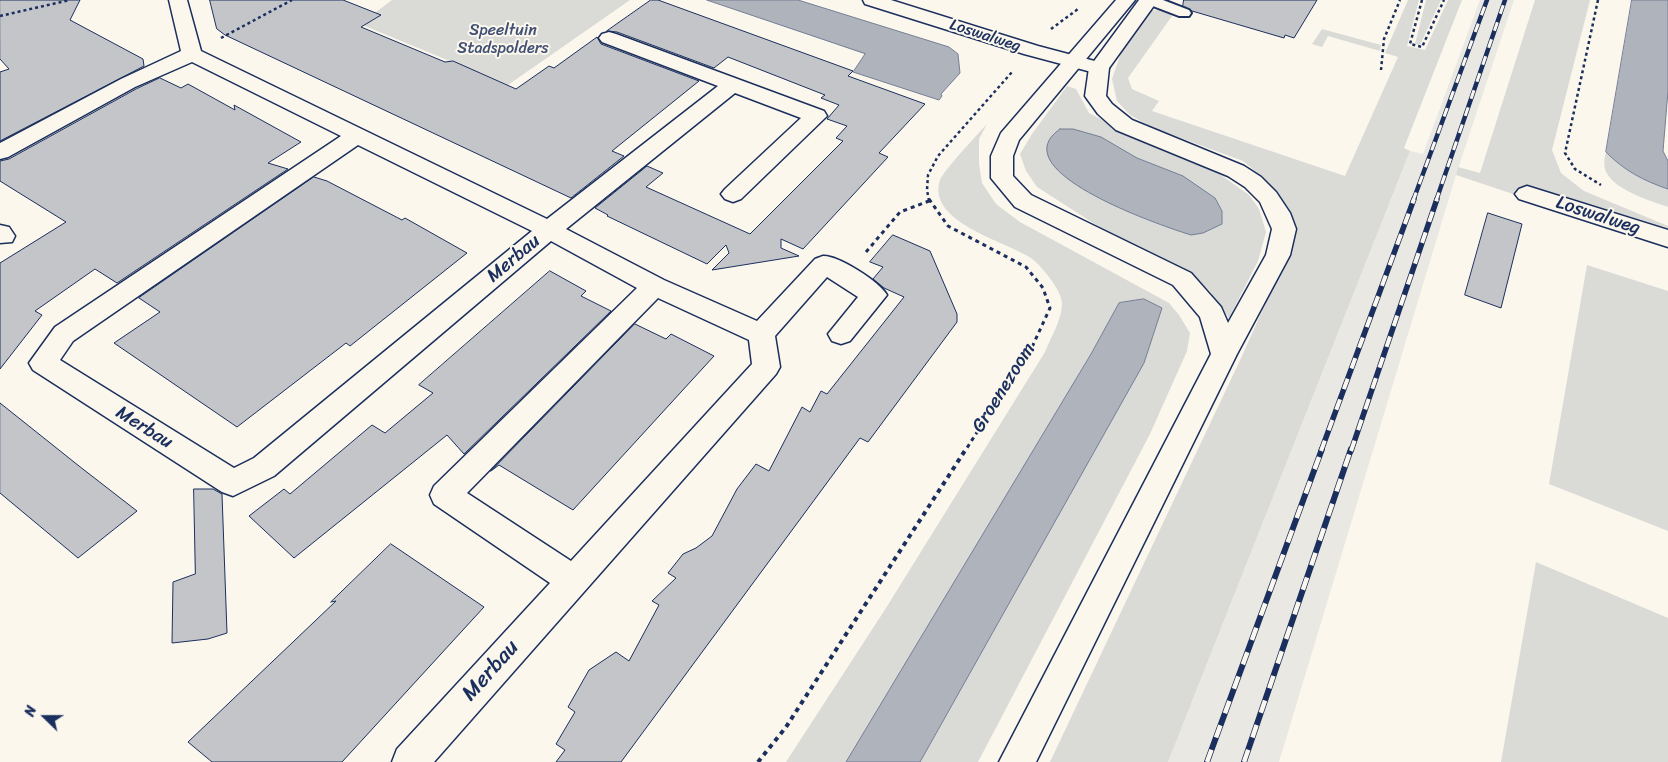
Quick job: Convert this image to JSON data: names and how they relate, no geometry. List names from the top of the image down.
{
  "streets": {
    "street": ["Loswalweg", "Merbau"],
    "path": ["Groenezoom"]
  },
  "parks": ["Speeltuin Stadspolders"],
  "north": "left"
}
